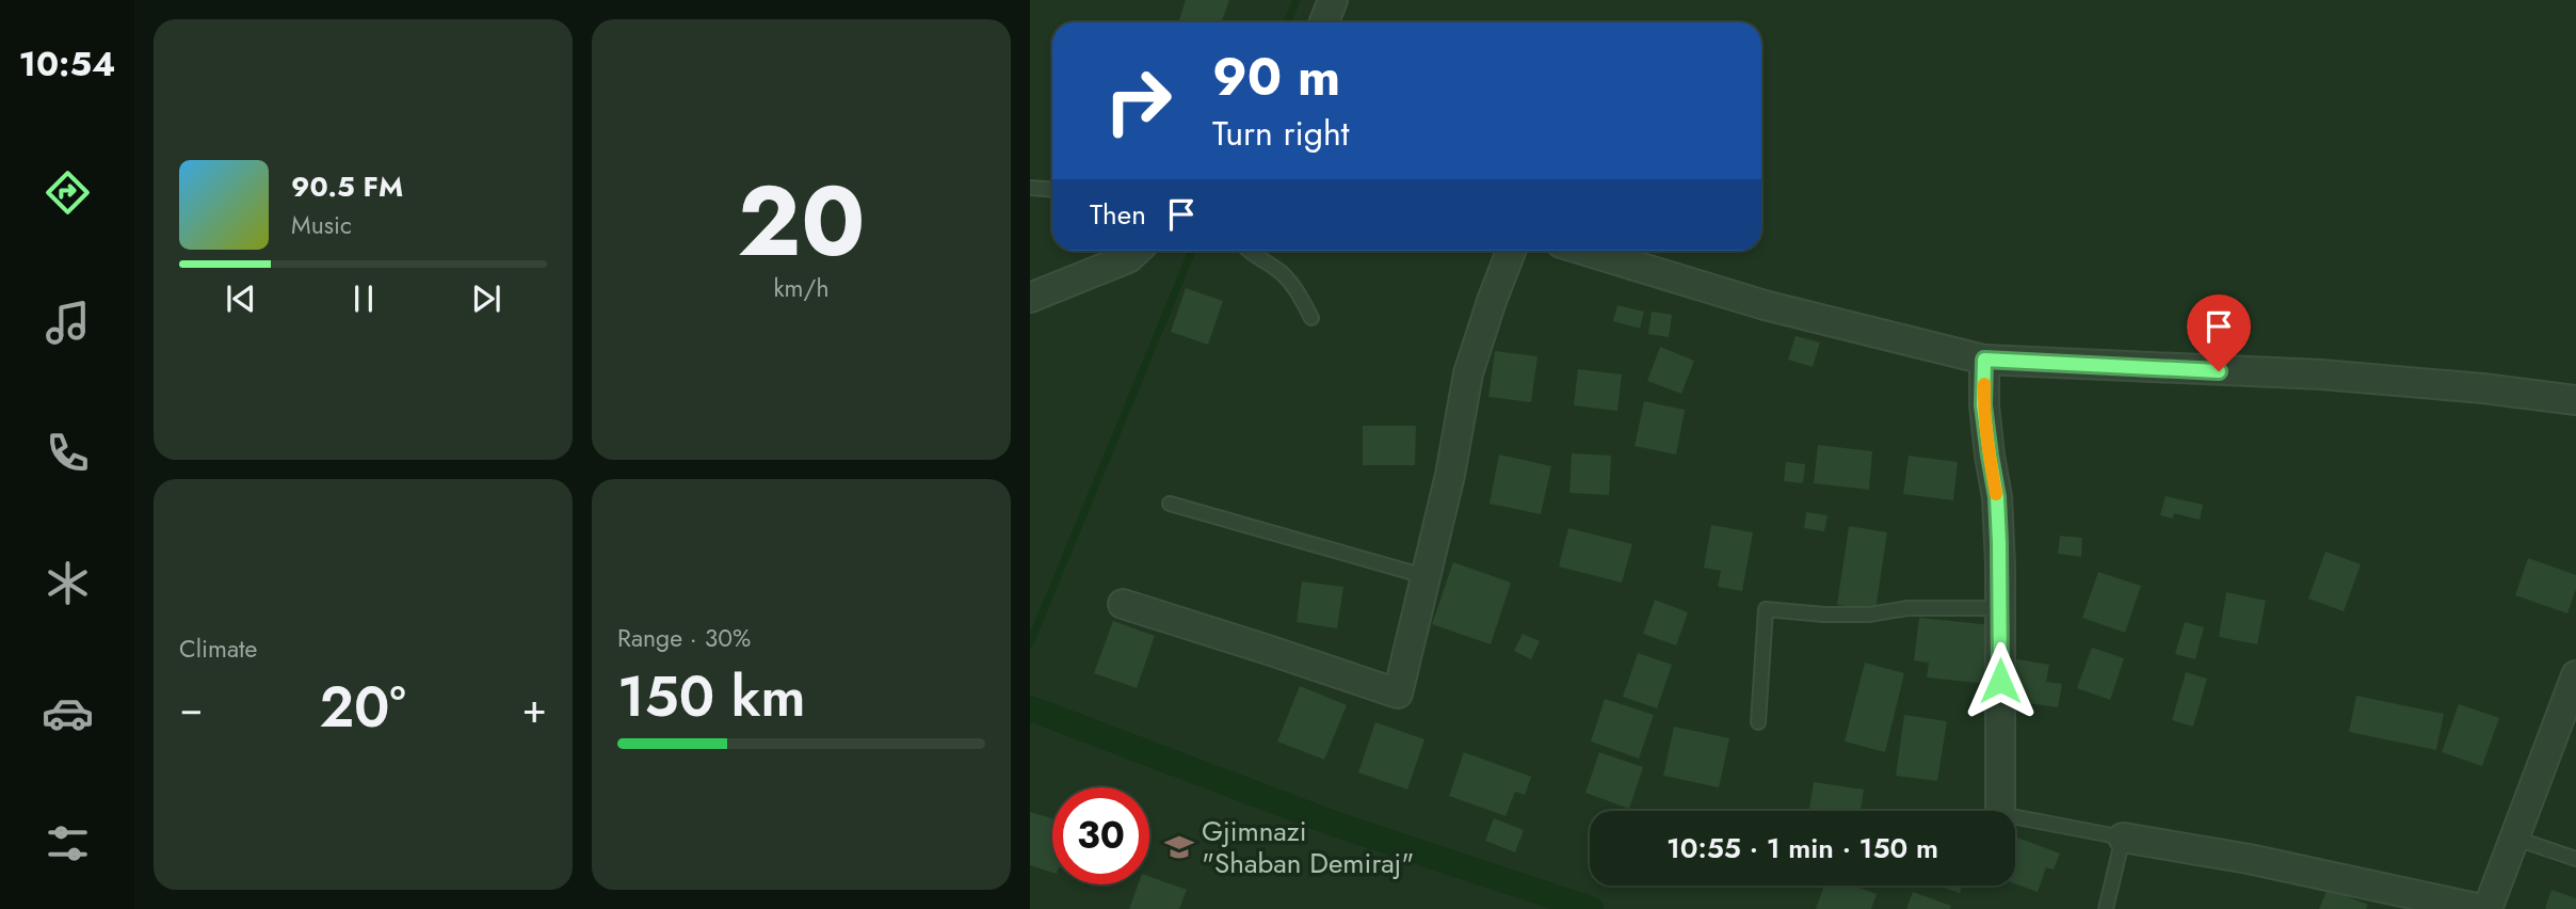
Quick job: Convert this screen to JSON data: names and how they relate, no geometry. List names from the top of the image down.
{
  "places": {
    "school or university": ["Gjimnazi \"Shaban Demiraj\""]
  },
  "page": {
    "tabs": "10:54",
    "tile": [
      ["20", "km/h"],
      "Climate",
      ["Range · 30%", "150 km"]
    ],
    "turn": ["90 m", "Turn right"],
    "song": ["90.5 FM", "Music"],
    "then": "Then",
    "heat": ["−", "20°", "+"],
    "limit": "30",
    "trip": "10:55 · 1 min · 150 m"
  }
}
